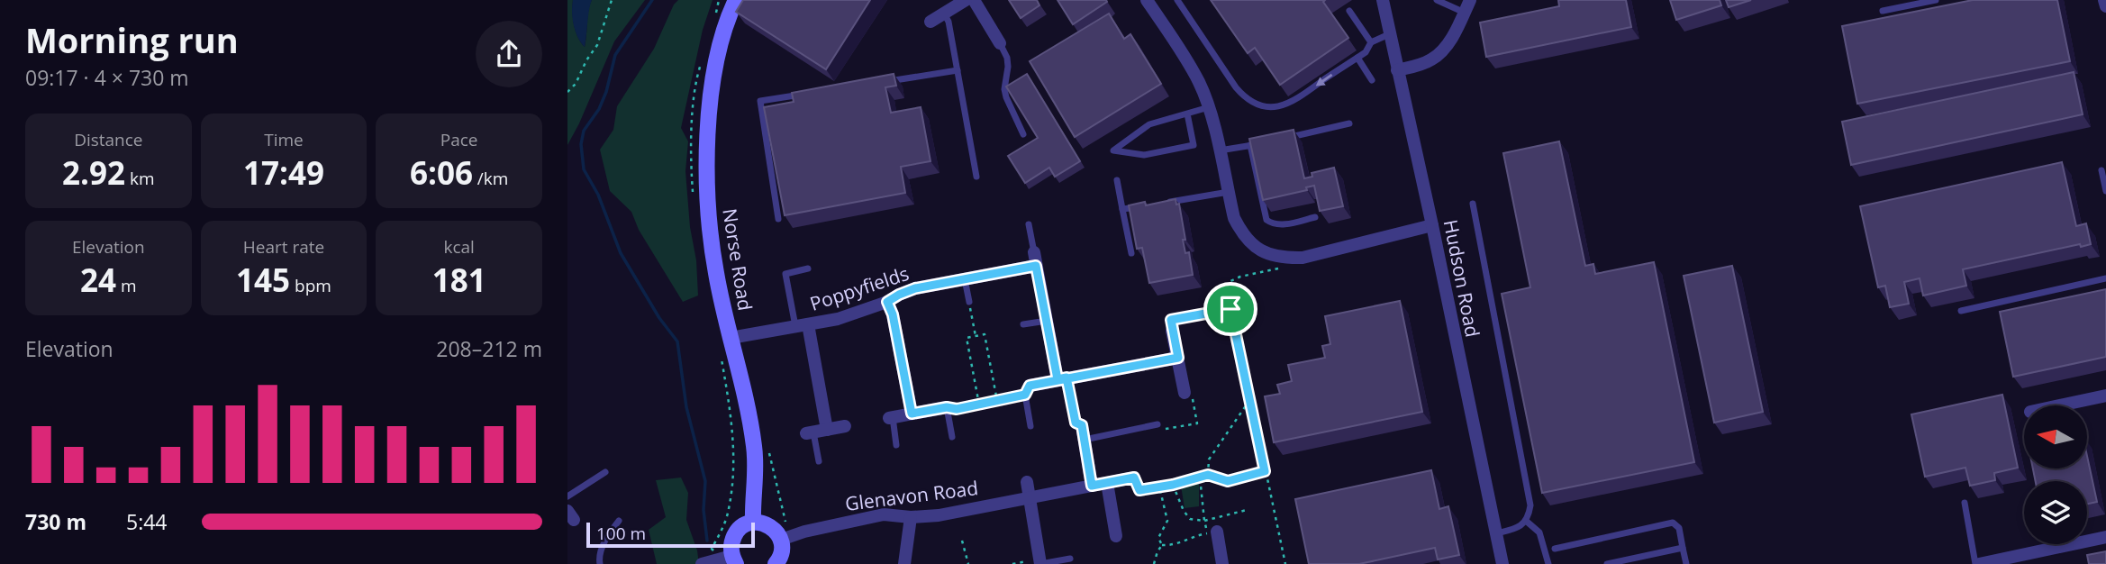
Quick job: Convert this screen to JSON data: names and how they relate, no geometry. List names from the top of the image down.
{
  "streets": {
    "street": [
      "Norse Road",
      "Hudson Road",
      "Poppyfields",
      "Glenavon Road"
    ]
  },
  "crossings": [
    ["Norse Road", "Poppyfields"]
  ],
  "scale_bar": "100 m",
  "north": "left",
  "page": {
    "heading": ["Morning run", "09:17 · 4 × 730 m"],
    "stats": [
      ["Distance", "2.92 km"],
      ["Time", "17:49"],
      ["Pace", "6:06 /km"],
      ["Elevation", "24 m"],
      ["Heart rate", "145 bpm"],
      ["kcal", "181"]
    ],
    "chart": ["Elevation", "208–212 m"],
    "list": [
      {
        "name": "730 m",
        "note": "5:44"
      }
    ],
    "scale": "100 m"
  }
}
